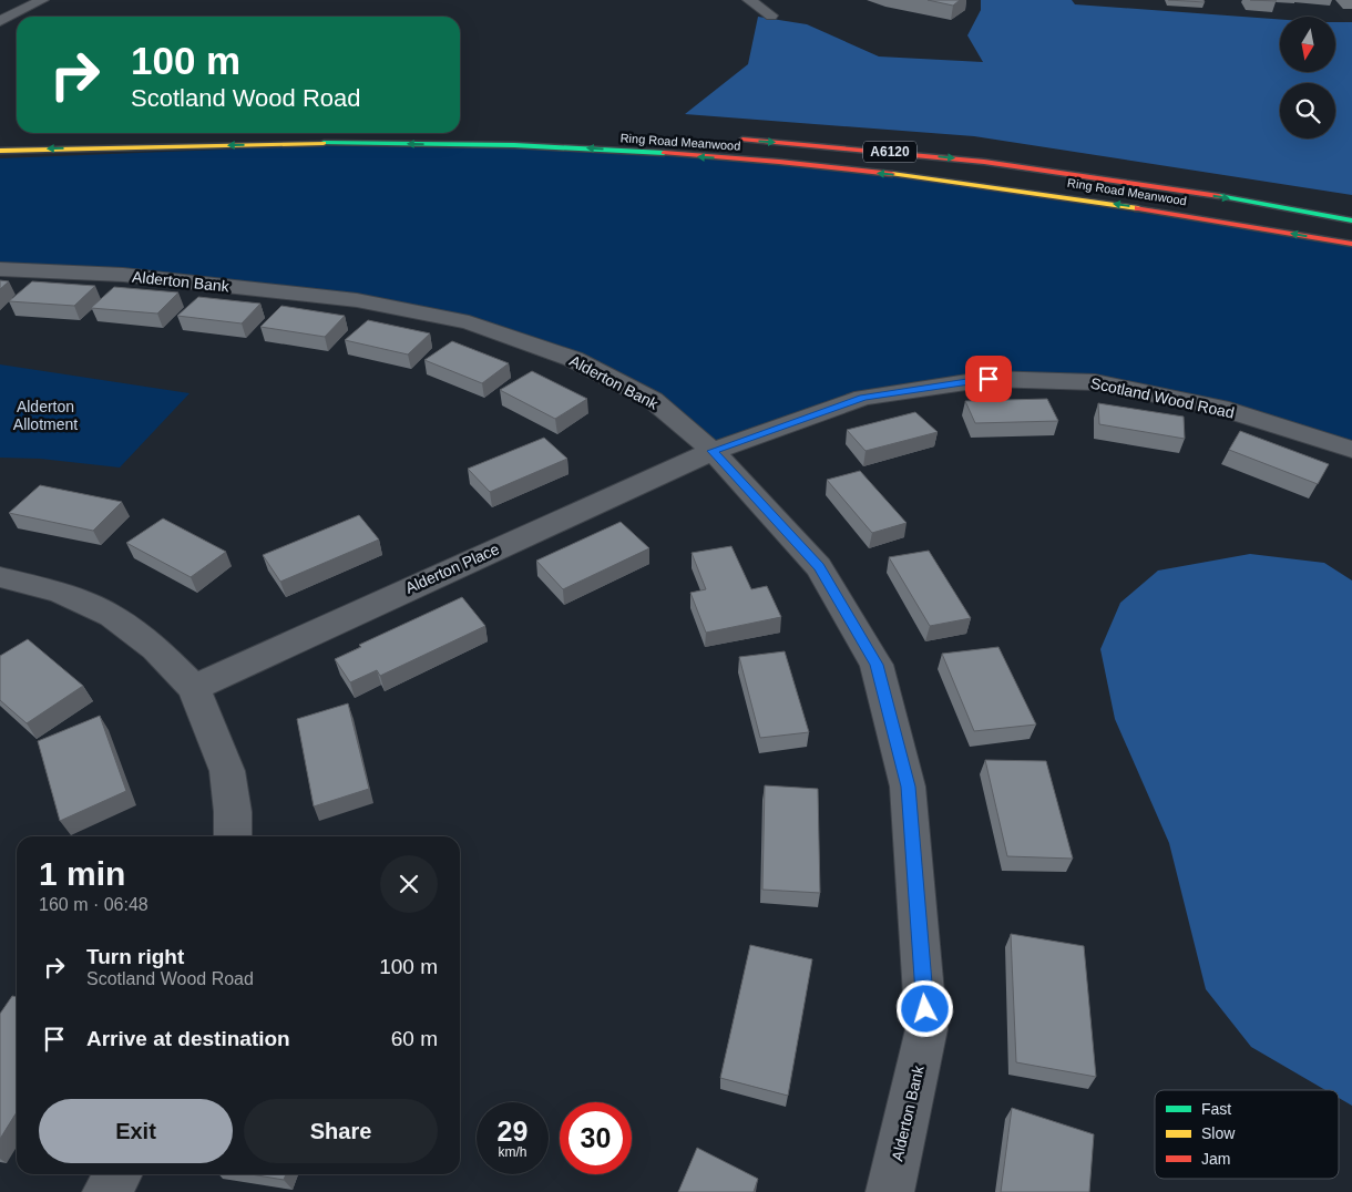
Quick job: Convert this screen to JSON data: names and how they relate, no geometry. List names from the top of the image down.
{
  "streets": {
    "highway": ["Ring Road Meanwood", "A6120"],
    "street": ["Alderton Bank", "Scotland Wood Road", "Alderton Place"]
  },
  "crossings": [
    ["Alderton Bank", "Scotland Wood Road"],
    ["Alderton Bank", "Alderton Place"],
    ["Scotland Wood Road", "Alderton Place"]
  ],
  "parks": ["Alderton Allotment"],
  "legend": ["Fast", "Slow", "Jam"],
  "north": "bottom",
  "page": {
    "turn": ["100 m", "Scotland Wood Road"],
    "heading": ["1 min", "160 m · 06:48"],
    "list": [
      {
        "name": "Turn right",
        "note": "Scotland Wood Road",
        "value": "100 m"
      },
      {
        "name": "Arrive at destination",
        "value": "60 m"
      }
    ],
    "buttons": ["Exit", "Share"],
    "speed": "29 km/h",
    "limit": "30"
  }
}
